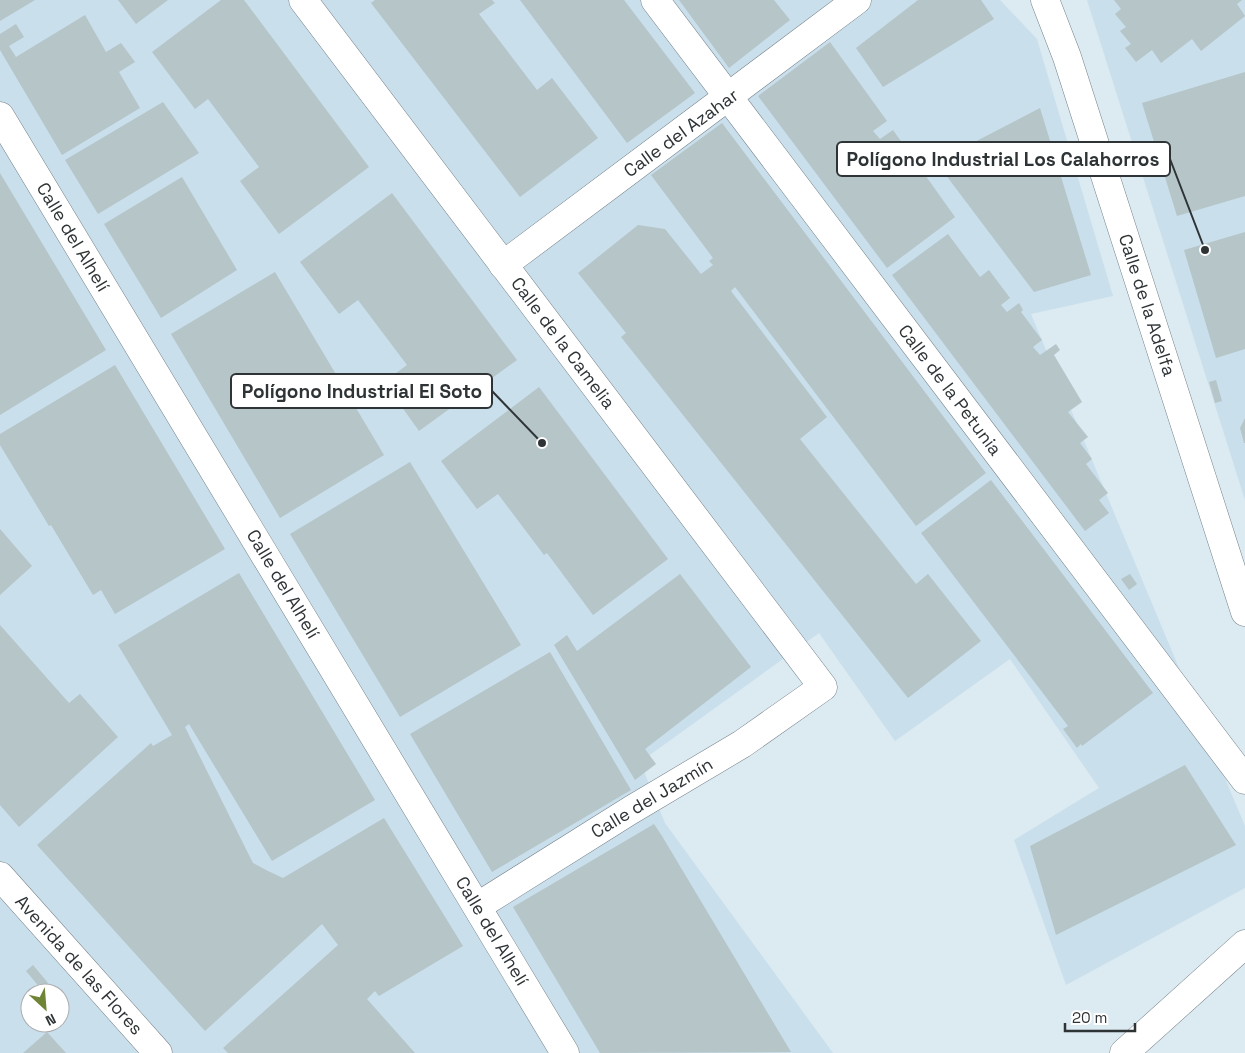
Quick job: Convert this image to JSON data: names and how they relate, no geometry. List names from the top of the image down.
{
  "streets": {
    "street": [
      "Calle del Azahar",
      "Calle del Alhelí",
      "Calle de la Adelfa",
      "Calle de la Camelia",
      "Calle de la Petunia",
      "Calle del Jazmín",
      "Avenida de las Flores"
    ]
  },
  "crossings": [
    ["Calle del Azahar", "Calle de la Camelia"],
    ["Calle del Azahar", "Calle de la Petunia"],
    ["Calle del Alhelí", "Calle del Jazmín"],
    ["Calle de la Camelia", "Calle del Jazmín"]
  ],
  "places": ["Polígono Industrial Los Calahorros", "Polígono Industrial El Soto"],
  "scale_bar": "20 m",
  "north": "bottom right"
}
